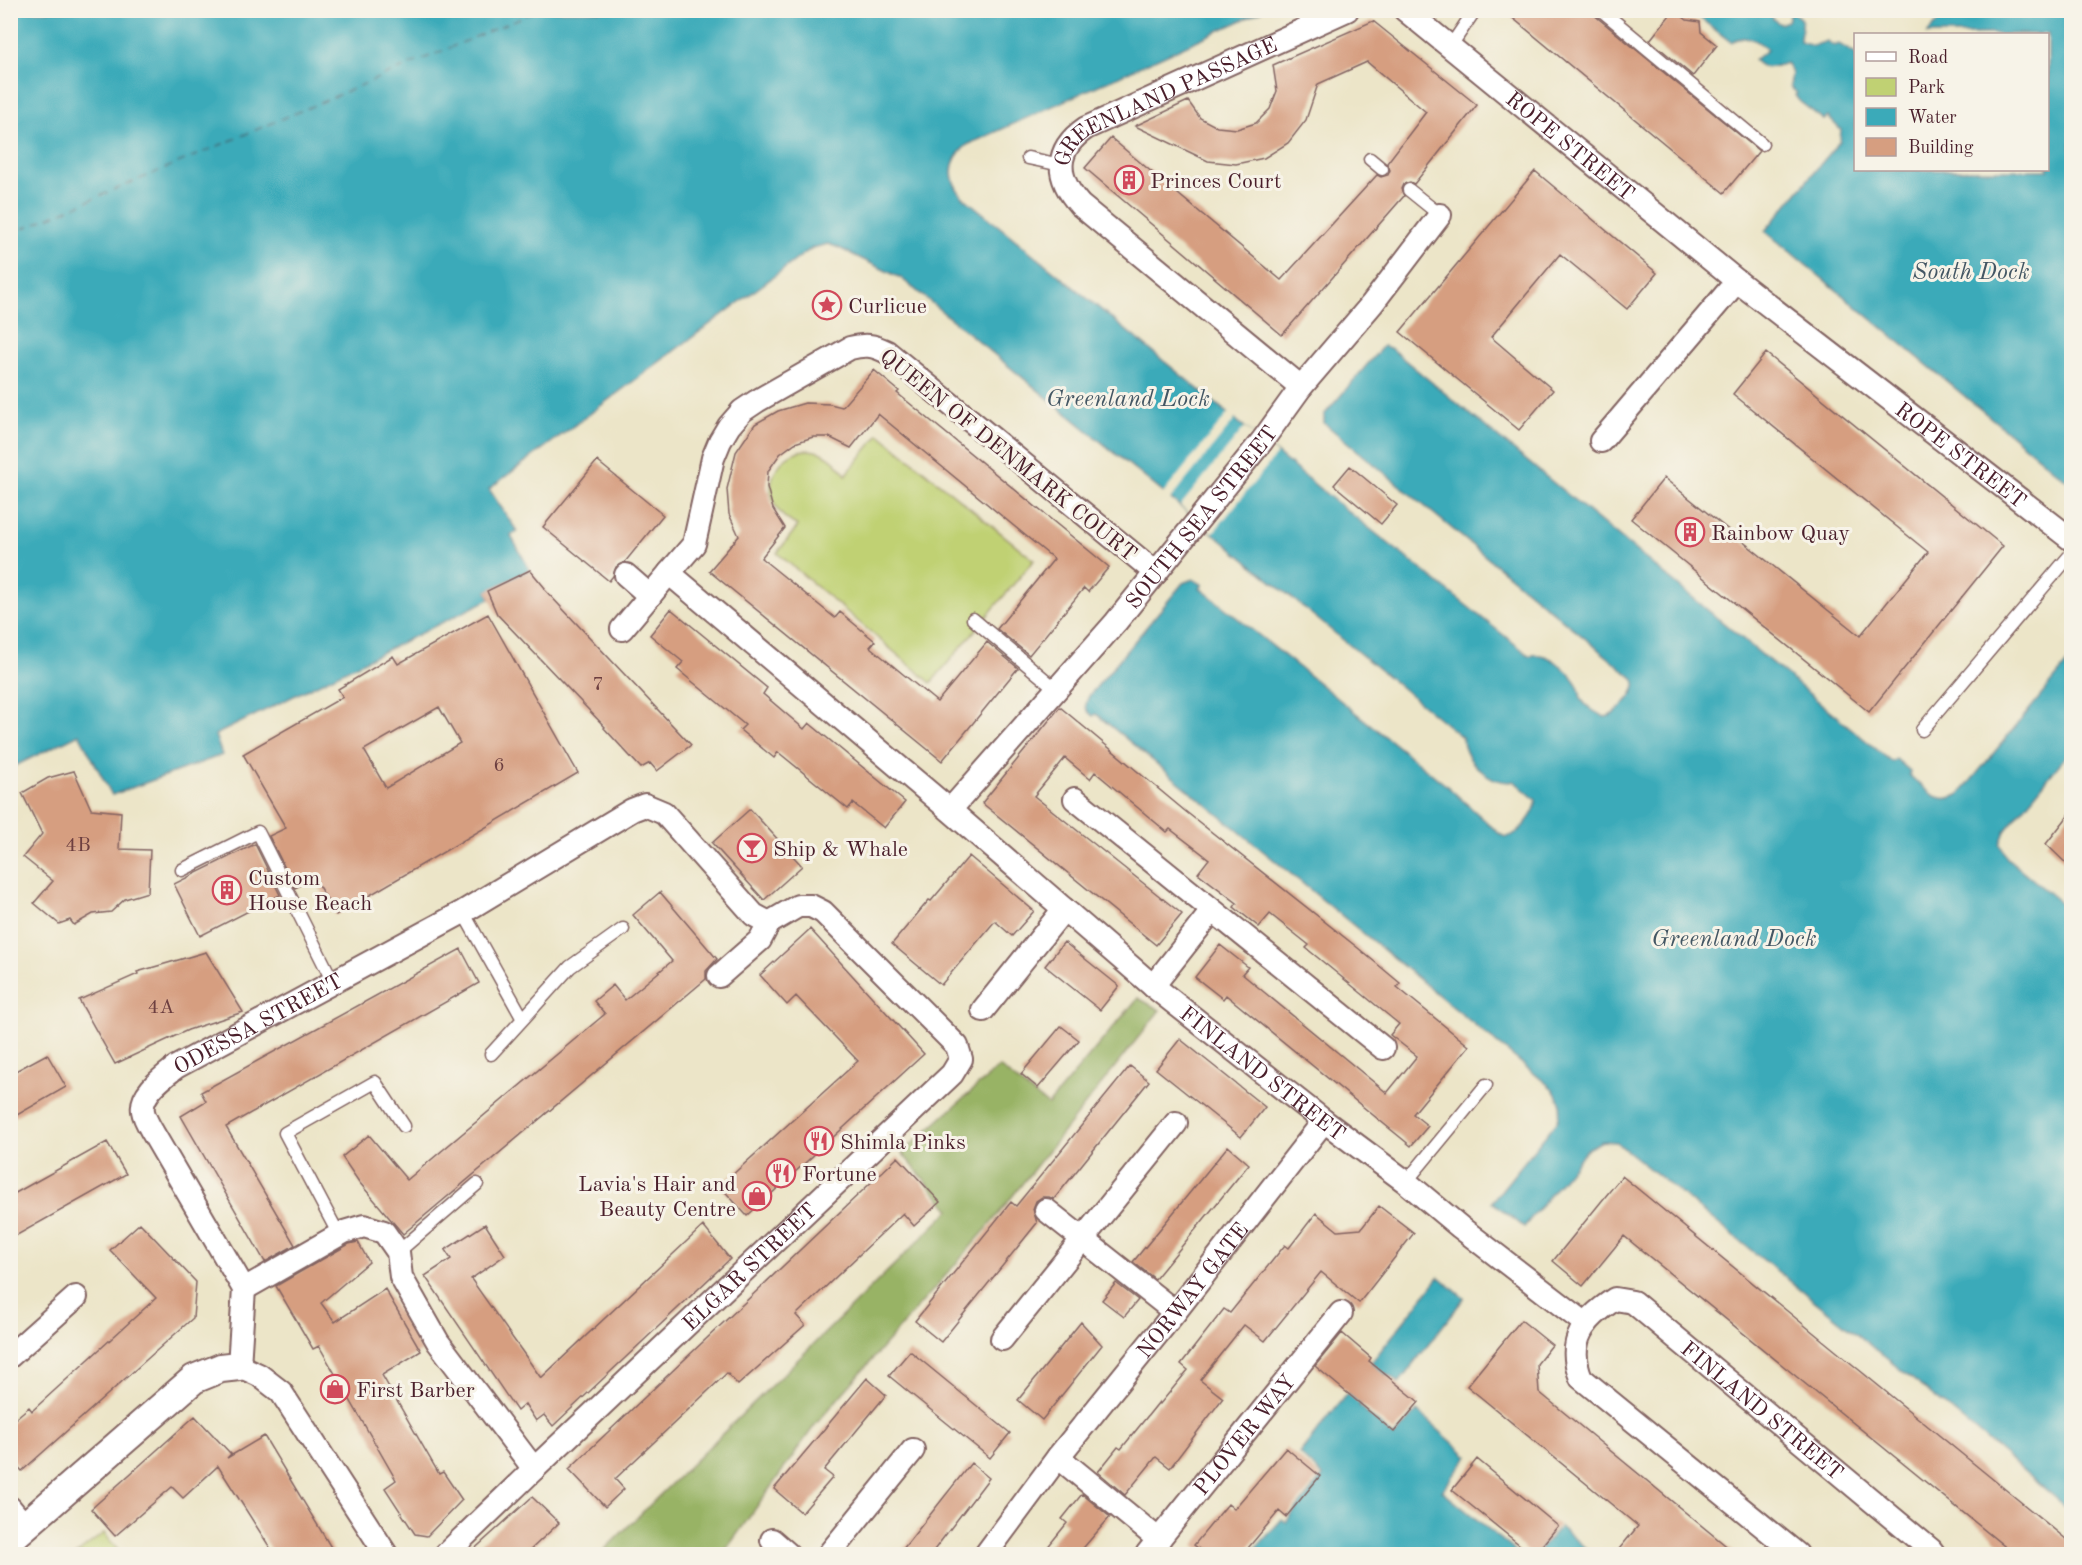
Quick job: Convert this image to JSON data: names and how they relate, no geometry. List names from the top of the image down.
{
  "streets": {
    "street": [
      "GREENLAND PASSAGE",
      "ROPE STREET",
      "QUEEN OF DENMARK COURT",
      "SOUTH SEA STREET",
      "ODESSA STREET",
      "FINLAND STREET",
      "ELGAR STREET",
      "NORWAY GATE",
      "PLOVER WAY"
    ]
  },
  "crossings": [
    ["GREENLAND PASSAGE", "SOUTH SEA STREET"],
    ["QUEEN OF DENMARK COURT", "SOUTH SEA STREET"],
    ["SOUTH SEA STREET", "FINLAND STREET"],
    ["ODESSA STREET", "ELGAR STREET"],
    ["FINLAND STREET", "NORWAY GATE"]
  ],
  "water": ["South Dock", "Greenland Lock", "Greenland Dock"],
  "places": {
    "building": ["Princes Court", "Rainbow Quay", "Custom House Reach"],
    "place": ["Curlicue"],
    "bar": ["Ship & Whale"],
    "restaurant": ["Shimla Pinks", "Fortune"],
    "shop": ["Lavia's Hair and Beauty Centre", "First Barber"]
  },
  "house_numbers": [
    "7",
    "6",
    "4B",
    "4A"
  ],
  "legend": [
    "Road",
    "Park",
    "Water",
    "Building"
  ]
}
